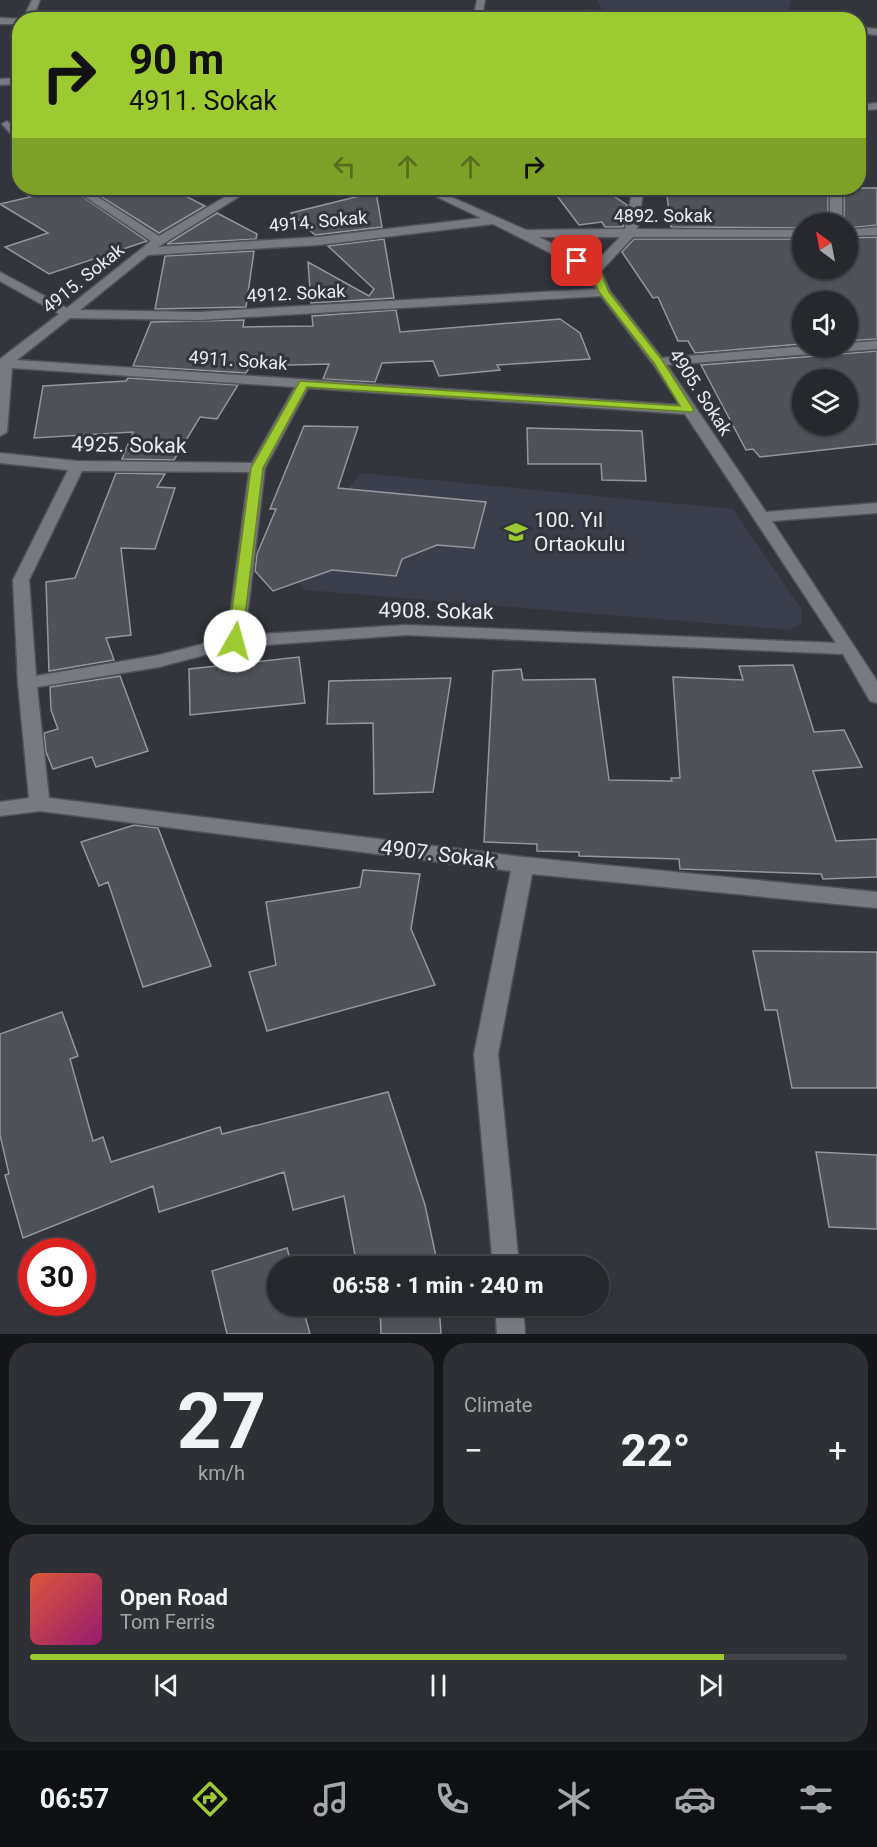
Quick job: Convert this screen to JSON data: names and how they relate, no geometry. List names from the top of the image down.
{
  "streets": {
    "street": [
      "4892. Sokak",
      "4914. Sokak",
      "4915. Sokak",
      "4912. Sokak",
      "4911. Sokak",
      "4905. Sokak",
      "4925. Sokak",
      "4908. Sokak",
      "4907. Sokak"
    ]
  },
  "crossings": [
    ["4914. Sokak", "4915. Sokak"],
    ["4915. Sokak", "4912. Sokak"],
    ["4915. Sokak", "4911. Sokak"],
    ["4912. Sokak", "4905. Sokak"],
    ["4911. Sokak", "4905. Sokak"],
    ["4905. Sokak", "4908. Sokak"]
  ],
  "places": {
    "school or university": ["100. Yıl Ortaokulu"]
  },
  "north": "top left",
  "page": {
    "turn": ["90 m", "4911. Sokak"],
    "limit": "30",
    "trip": "06:58 · 1 min · 240 m",
    "tile": [
      ["27", "km/h"],
      "Climate"
    ],
    "heat": ["−", "22°", "+"],
    "song": ["Open Road", "Tom Ferris"],
    "tabs": "06:57"
  }
}
